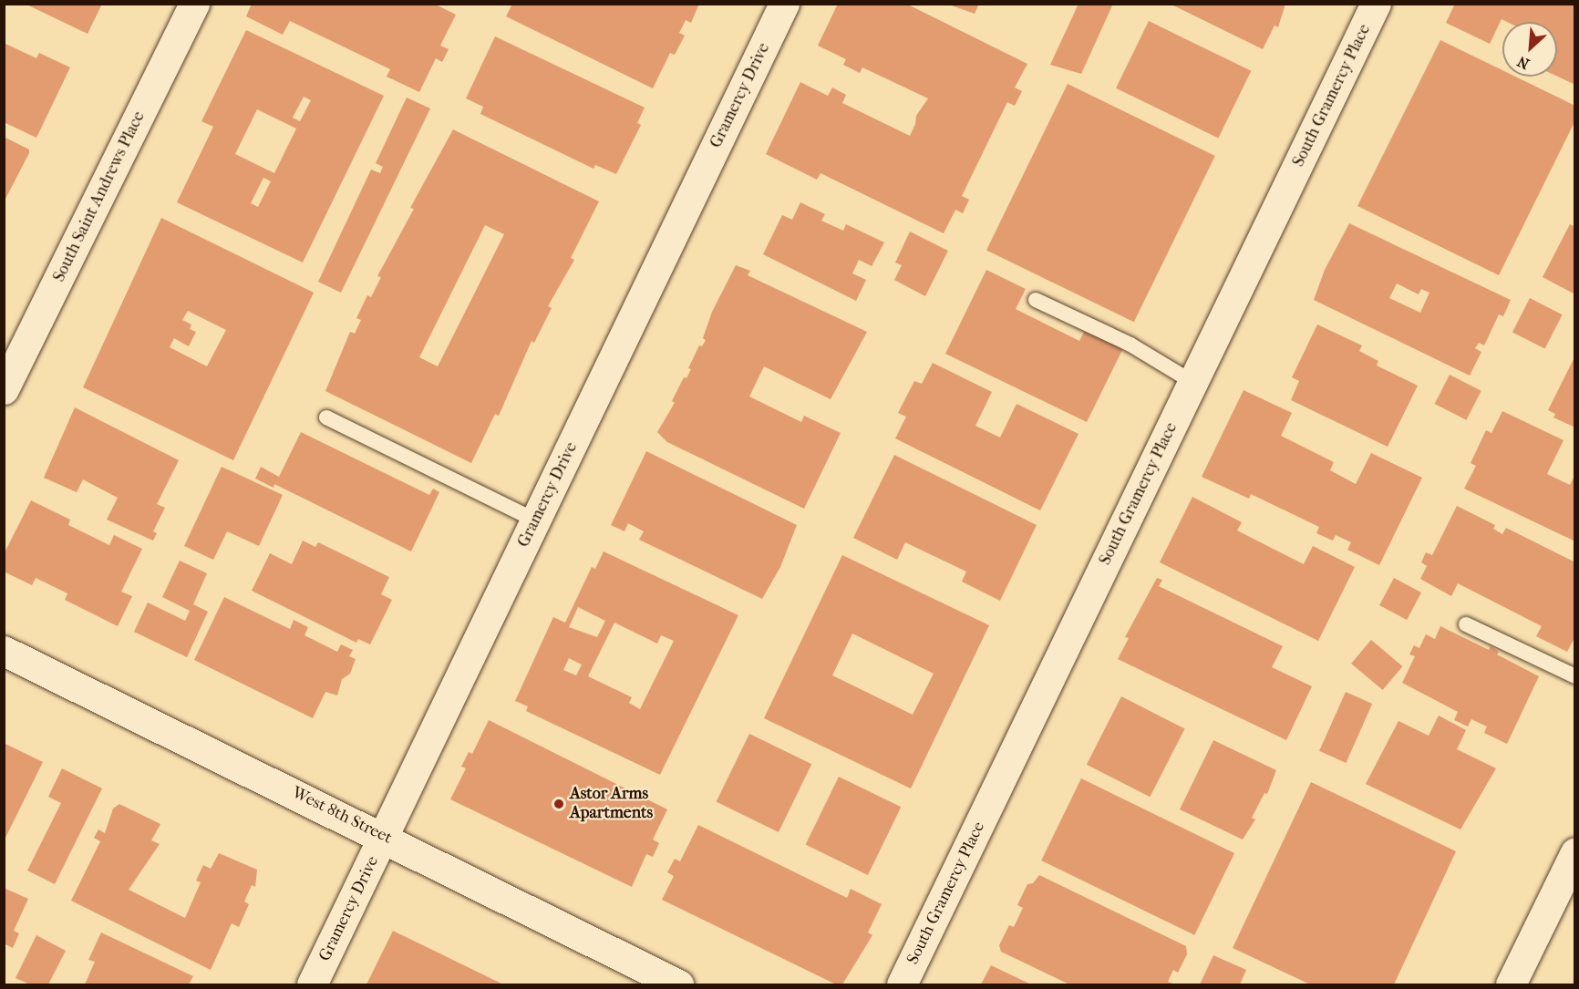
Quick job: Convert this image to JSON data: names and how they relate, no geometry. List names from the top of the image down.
{
  "streets": {
    "street": [
      "Gramercy Drive",
      "South Gramercy Place",
      "South Saint Andrews Place",
      "West 8th Street"
    ]
  },
  "crossings": [
    ["Gramercy Drive", "West 8th Street"]
  ],
  "places": ["Astor Arms Apartments"],
  "north": "bottom left"
}
